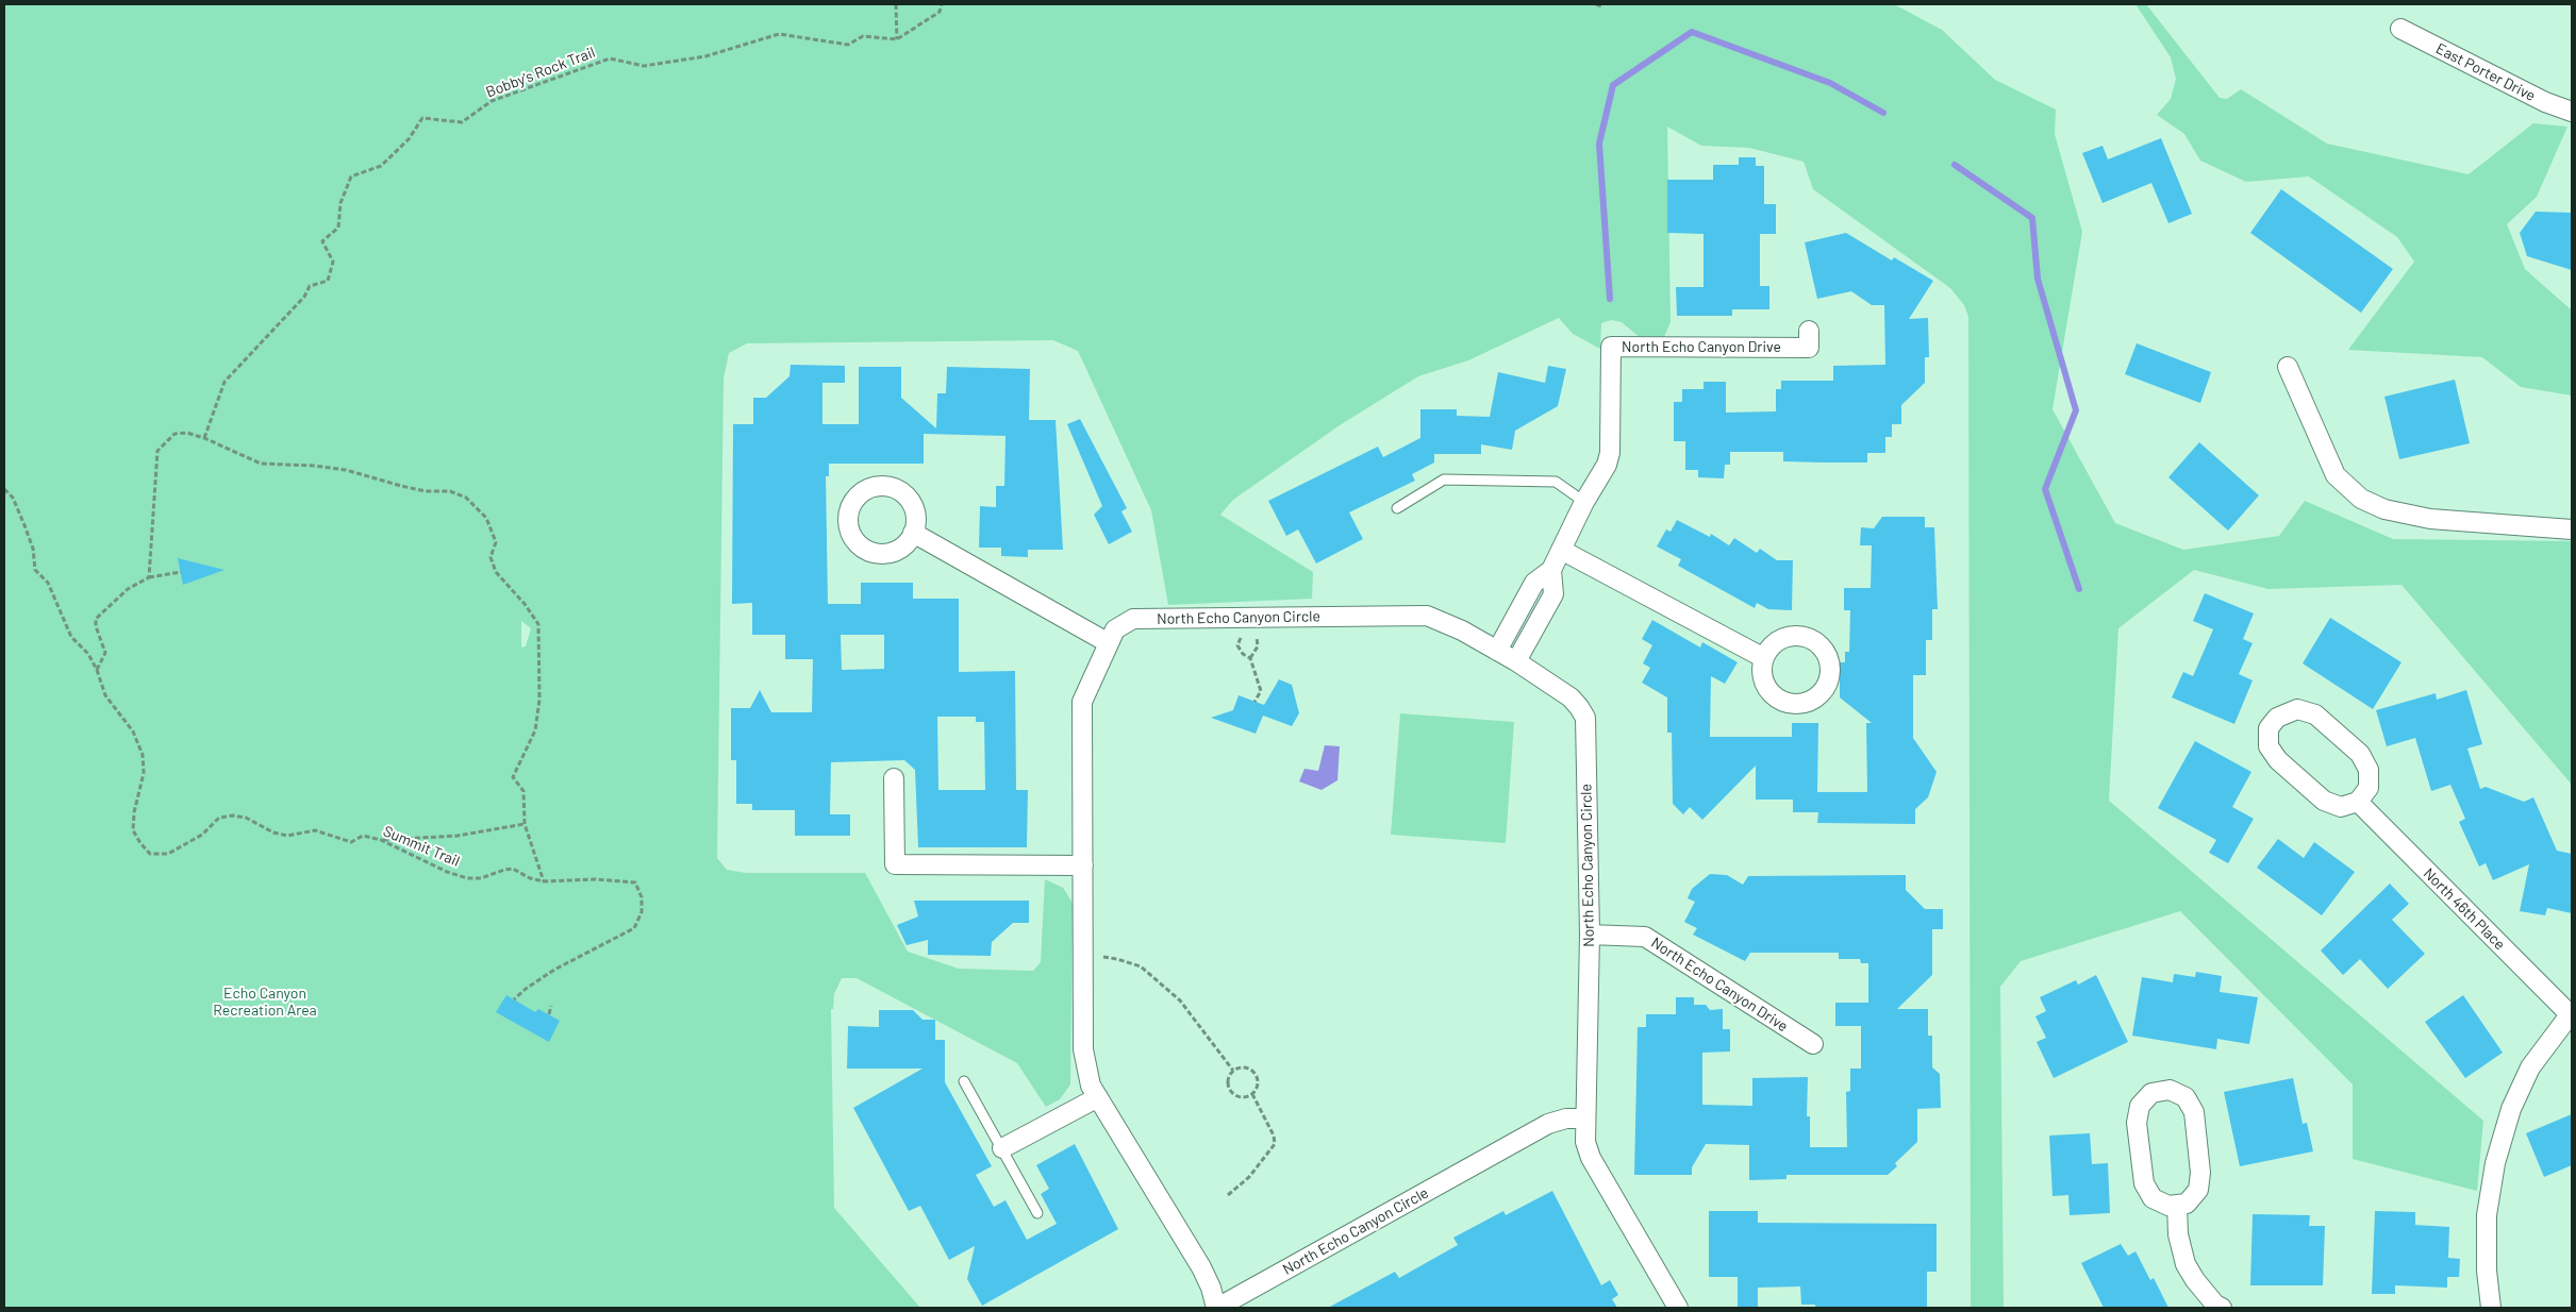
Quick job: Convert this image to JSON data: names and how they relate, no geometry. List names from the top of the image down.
{
  "streets": {
    "street": [
      "East Porter Drive",
      "North Echo Canyon Drive",
      "North Echo Canyon Circle",
      "North 46th Place"
    ],
    "path": ["Bobby's Rock Trail", "Summit Trail"]
  },
  "crossings": [
    ["North Echo Canyon Drive", "North Echo Canyon Circle"]
  ],
  "parks": ["Echo Canyon Recreation Area"]
}
